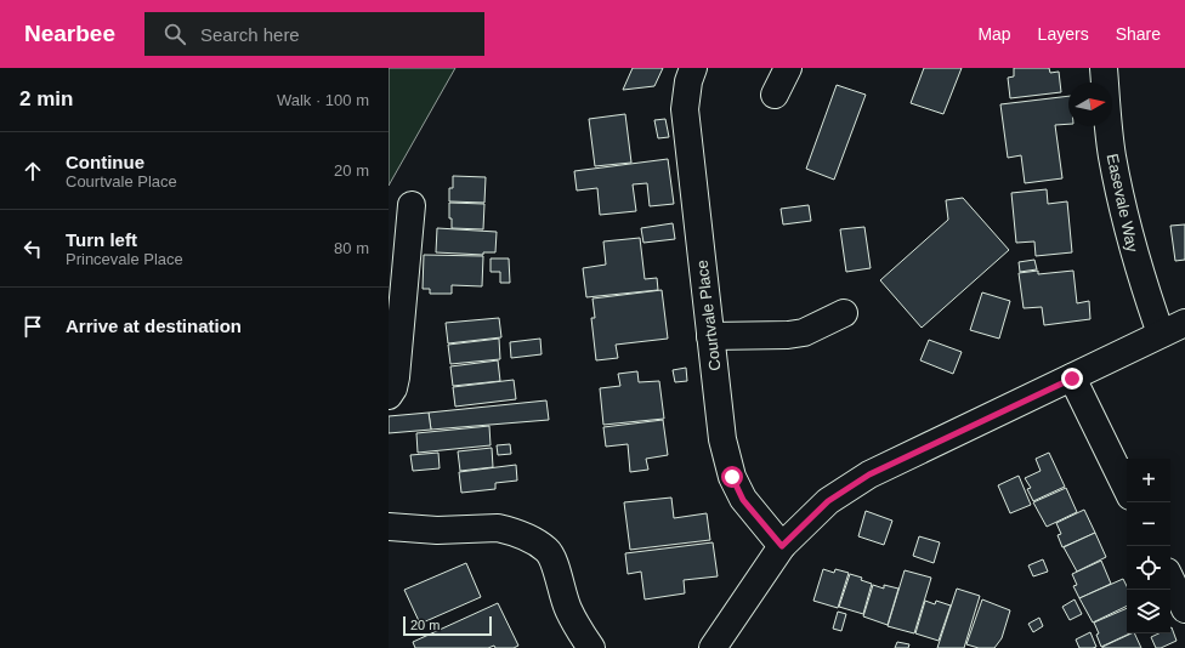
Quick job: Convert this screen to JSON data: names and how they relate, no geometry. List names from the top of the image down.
{
  "streets": {
    "street": ["Easevale Way", "Courtvale Place"]
  },
  "scale_bar": "20 m",
  "north": "right",
  "page": {
    "header": "Nearbee",
    "search": "Search here",
    "nav": ["Map", "Layers", "Share"],
    "heading": ["2 min", "Walk · 100 m"],
    "list": [
      ["Continue", "Courtvale Place", "20 m"],
      ["Turn left", "Princevale Place", "80 m"],
      "Arrive at destination"
    ],
    "map_buttons": ["+", "−"],
    "scale": "20 m"
  }
}
